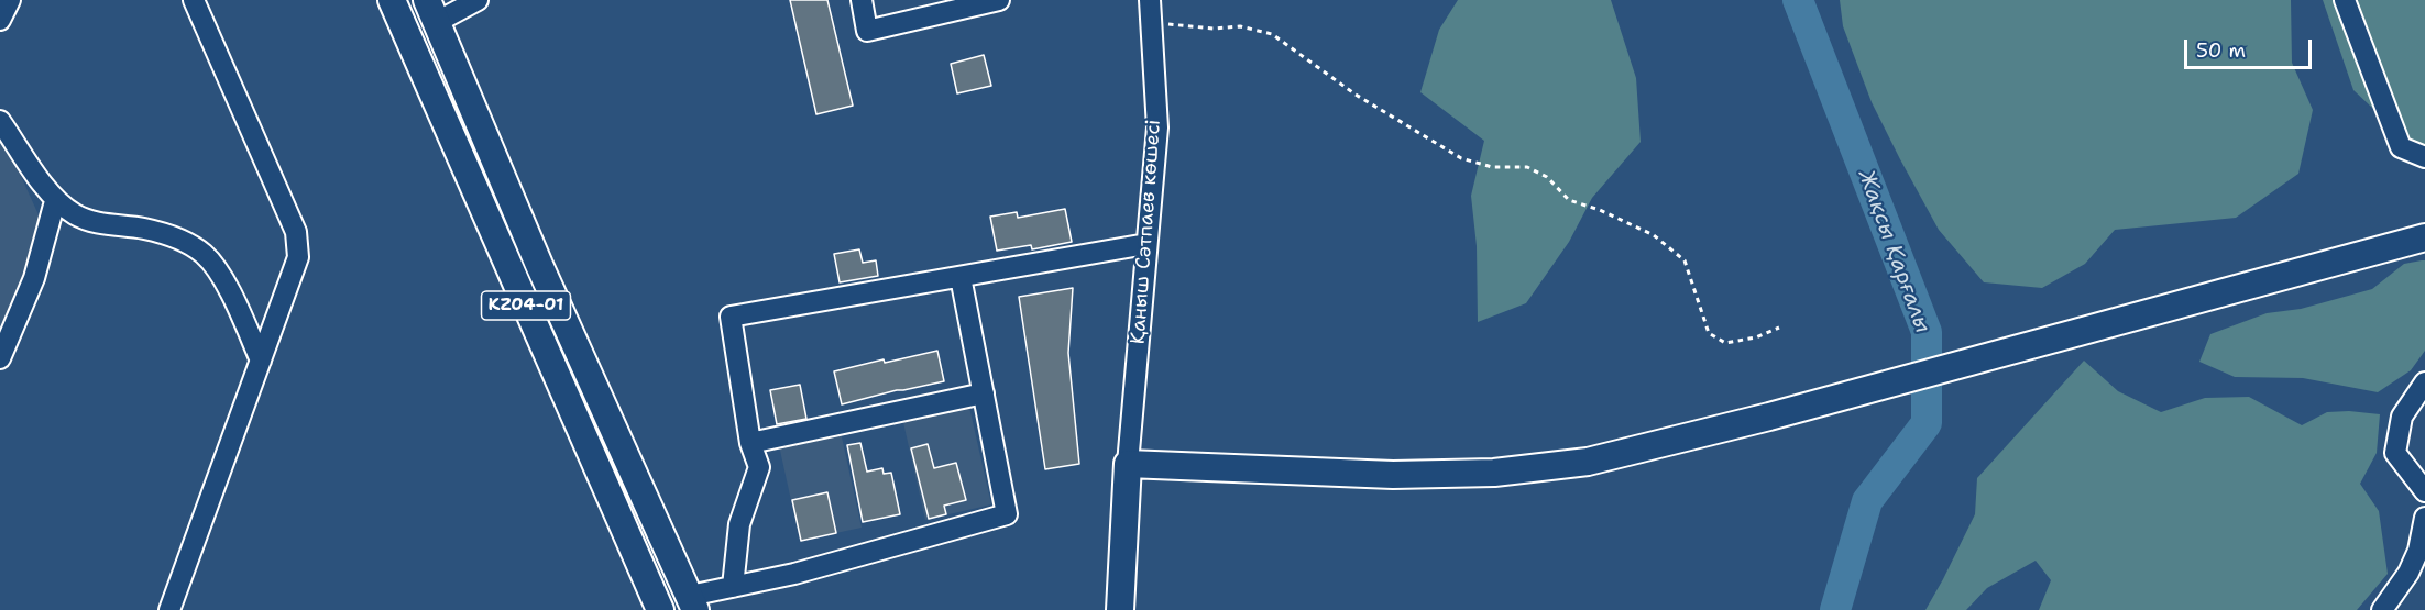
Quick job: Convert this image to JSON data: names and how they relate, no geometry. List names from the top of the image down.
{
  "streets": {
    "main road": ["KZ04-01"],
    "street": ["Қаныш Сәтпаев көшесі"]
  },
  "water": ["Жақсы Қарғалы"],
  "scale_bar": "50 m"
}
